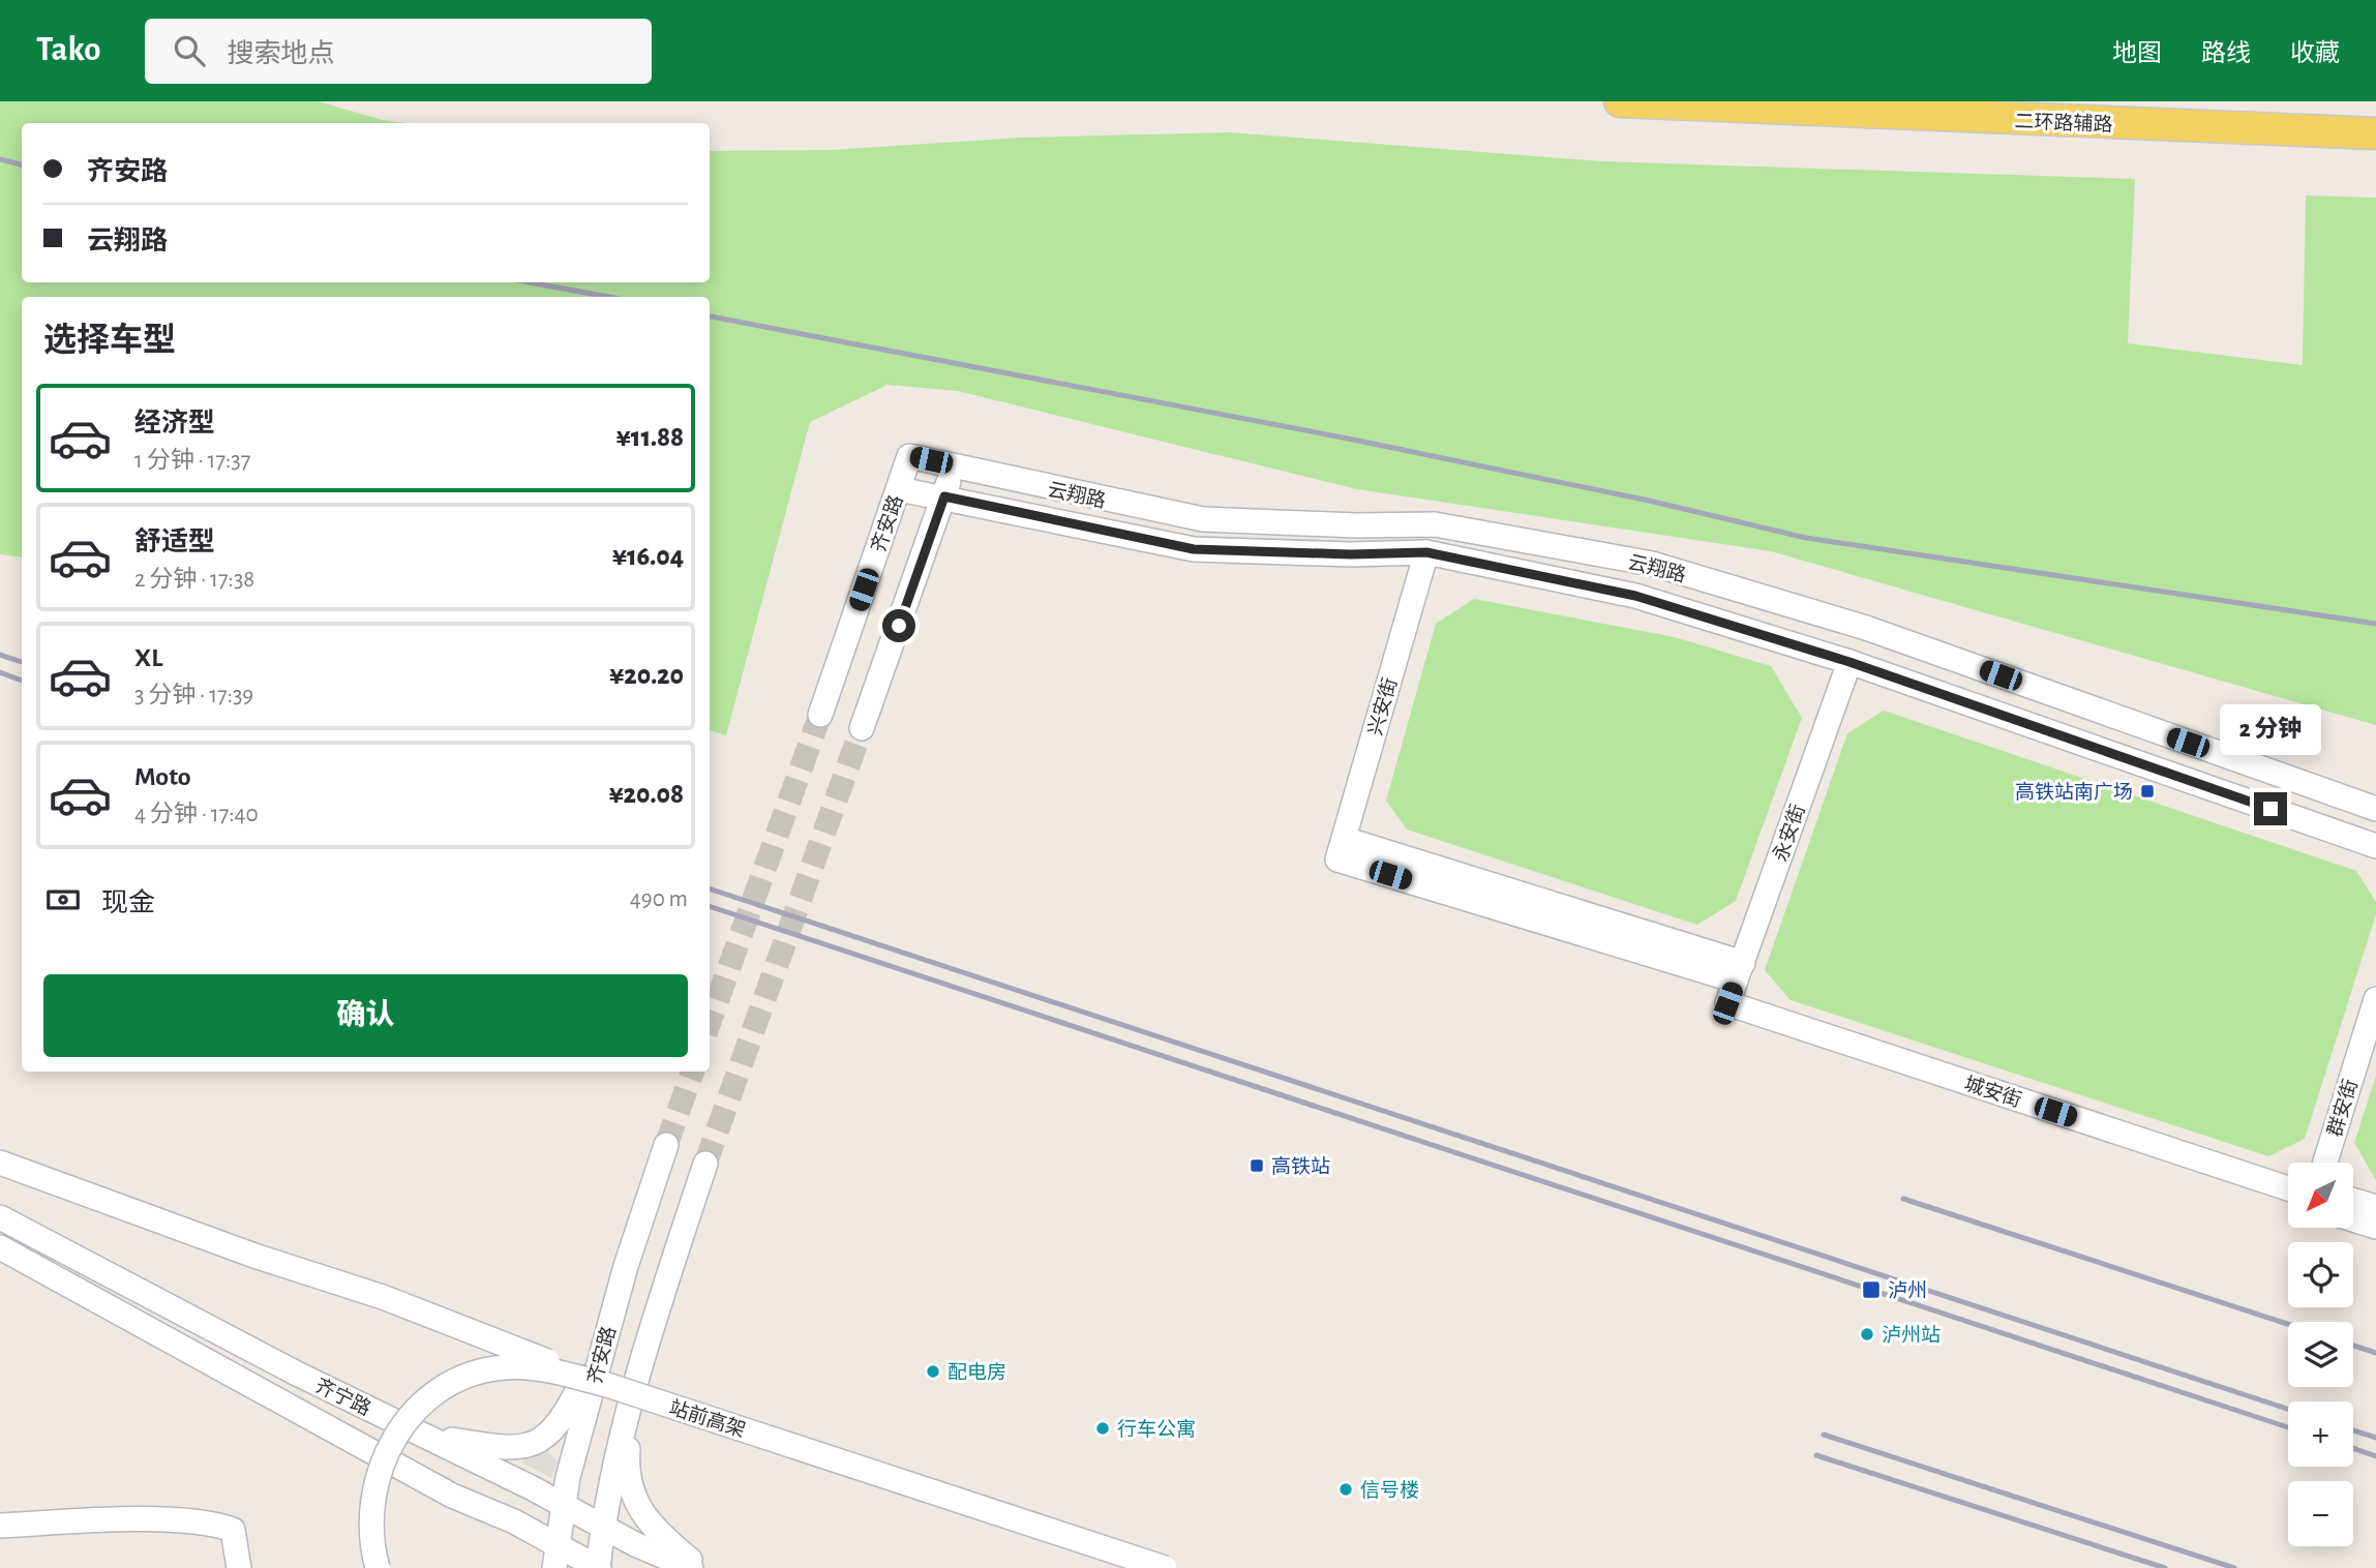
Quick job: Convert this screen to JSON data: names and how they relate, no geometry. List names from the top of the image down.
{
  "streets": {
    "main road": ["二环路辅路"],
    "street": [
      "云翔路",
      "齐安路",
      "兴安街",
      "永安街",
      "城安街",
      "群安街",
      "齐宁路",
      "站前高架"
    ]
  },
  "crossings": [
    ["云翔路", "齐安路"],
    ["云翔路", "兴安街"],
    ["云翔路", "永安街"],
    ["齐安路", "齐宁路"],
    ["兴安街", "永安街"],
    ["永安街", "城安街"]
  ],
  "places": {
    "transit": ["高铁站南广场", "高铁站", "泸州"],
    "other": [
      "泸州站",
      "配电房",
      "行车公寓",
      "信号楼"
    ]
  },
  "north": "bottom left",
  "page": {
    "header": "Tako",
    "search": "搜索地点",
    "nav": ["地图", "路线", "收藏"],
    "banner": ["齐安路", "云翔路"],
    "heading": "选择车型",
    "list": [
      {
        "name": "经济型",
        "note": "1 分钟 · 17:37",
        "value": "¥11.88"
      },
      {
        "name": "舒适型",
        "note": "2 分钟 · 17:38",
        "value": "¥16.04"
      },
      {
        "name": "XL",
        "note": "3 分钟 · 17:39",
        "value": "¥20.20"
      },
      {
        "name": "Moto",
        "note": "4 分钟 · 17:40",
        "value": "¥20.08"
      }
    ],
    "bubble": "2 分钟",
    "pay": ["现金", "490 m"],
    "buttons": "确认",
    "map_buttons": ["+", "−"]
  }
}
